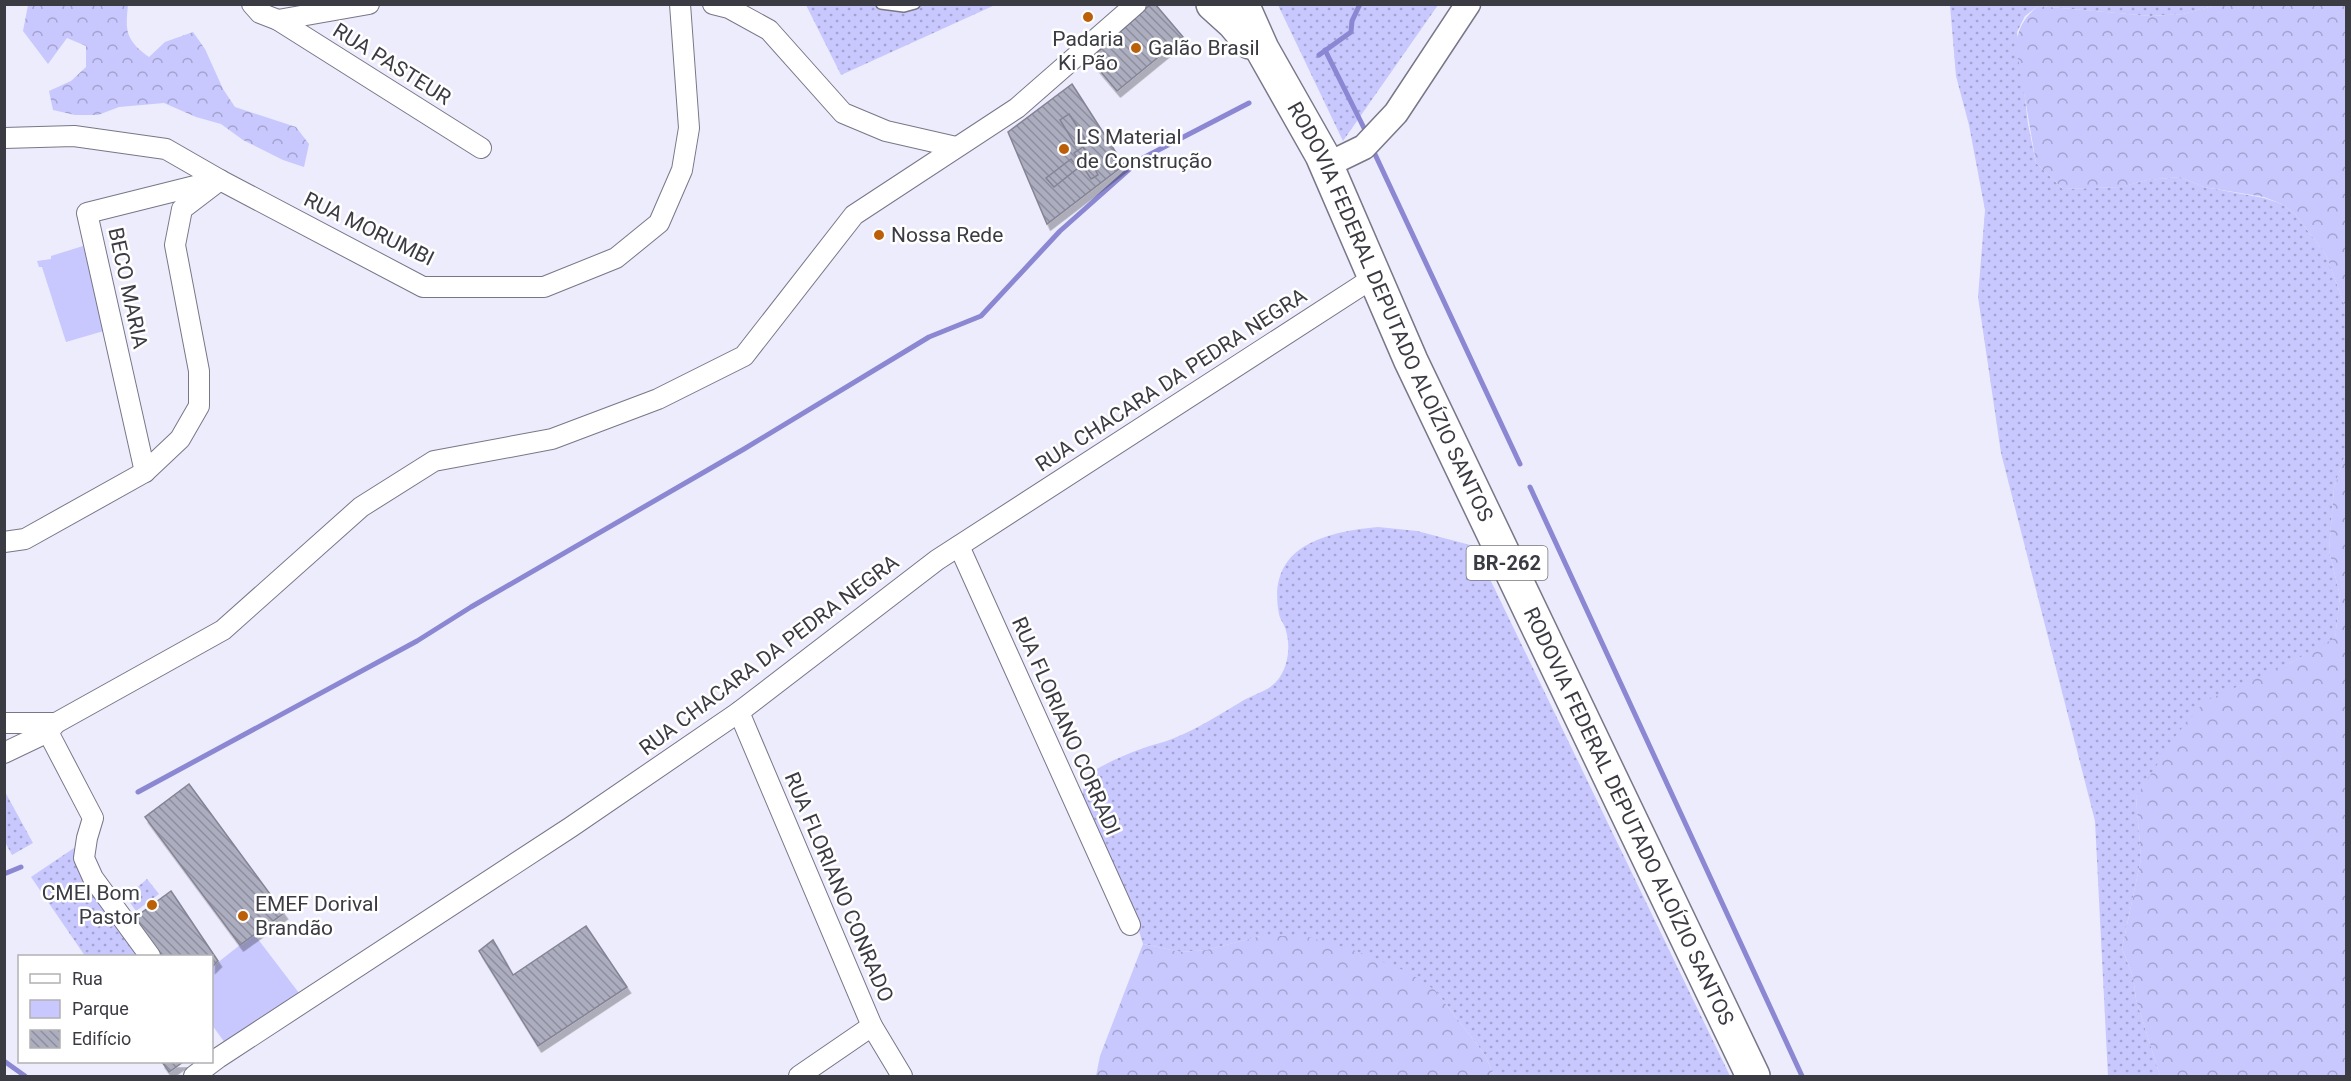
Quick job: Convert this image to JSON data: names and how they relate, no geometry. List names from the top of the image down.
{
  "streets": {
    "highway": ["RODOVIA FEDERAL DEPUTADO ALOÍZIO SANTOS", "BR-262"],
    "street": [
      "RUA PASTEUR",
      "RUA MORUMBI",
      "BECO MARIA",
      "RUA CHACARA DA PEDRA NEGRA",
      "RUA FLORIANO CORRADI",
      "RUA FLORIANO CONRADO"
    ]
  },
  "crossings": [
    ["RUA MORUMBI", "BECO MARIA"],
    ["RODOVIA FEDERAL DEPUTADO ALOÍZIO SANTOS", "RUA CHACARA DA PEDRA NEGRA"],
    ["RUA CHACARA DA PEDRA NEGRA", "RUA FLORIANO CORRADI"],
    ["RUA CHACARA DA PEDRA NEGRA", "RUA FLORIANO CONRADO"]
  ],
  "places": [
    "Padaria Ki Pão",
    "Galão Brasil",
    "LS Material de Construção",
    "Nossa Rede",
    "CMEI Bom Pastor",
    "EMEF Dorival Brandão"
  ],
  "legend": ["Rua", "Parque", "Edifício"]
}
